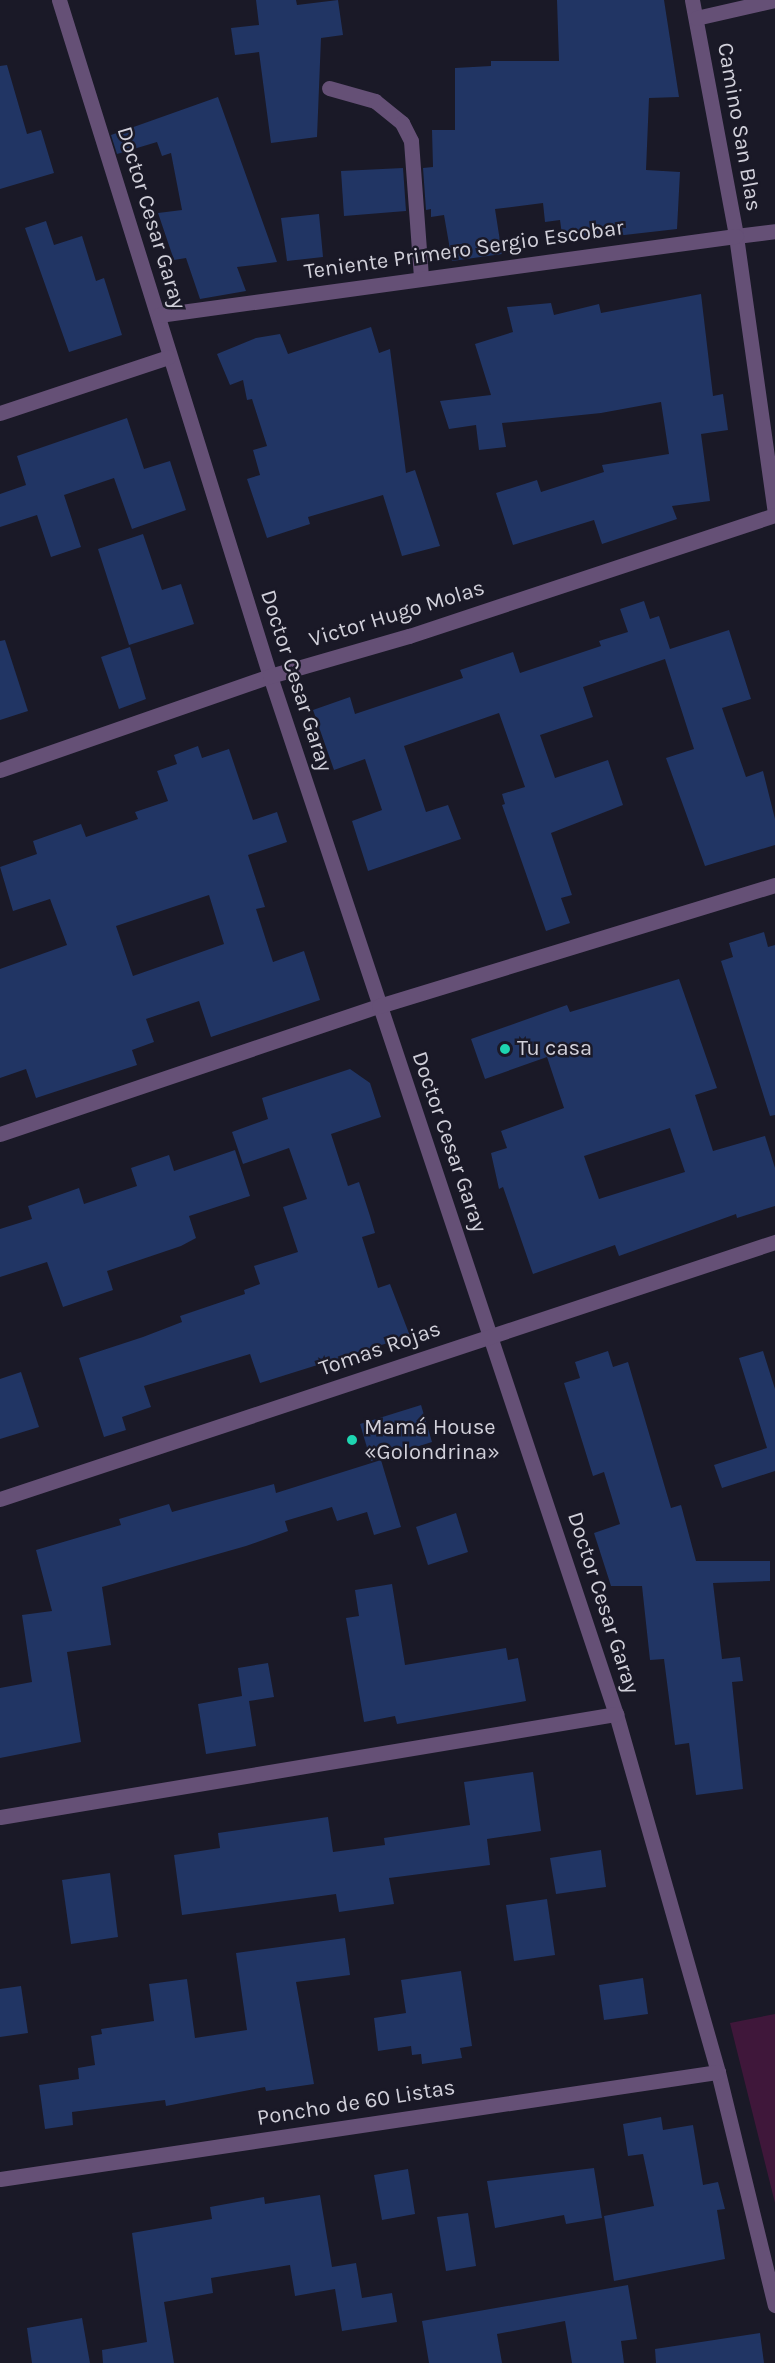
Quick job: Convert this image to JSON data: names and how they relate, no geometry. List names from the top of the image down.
{
  "streets": {
    "street": [
      "Camino San Blas",
      "Doctor Cesar Garay",
      "Teniente Primero Sergio Escobar",
      "Victor Hugo Molas",
      "Tomas Rojas",
      "Poncho de 60 Listas"
    ]
  },
  "crossings": [
    ["Camino San Blas", "Teniente Primero Sergio Escobar"],
    ["Camino San Blas", "Victor Hugo Molas"],
    ["Doctor Cesar Garay", "Teniente Primero Sergio Escobar"],
    ["Doctor Cesar Garay", "Victor Hugo Molas"],
    ["Doctor Cesar Garay", "Tomas Rojas"],
    ["Doctor Cesar Garay", "Poncho de 60 Listas"]
  ],
  "places": ["Tu casa", "Mamá House «Golondrina»"]
}
